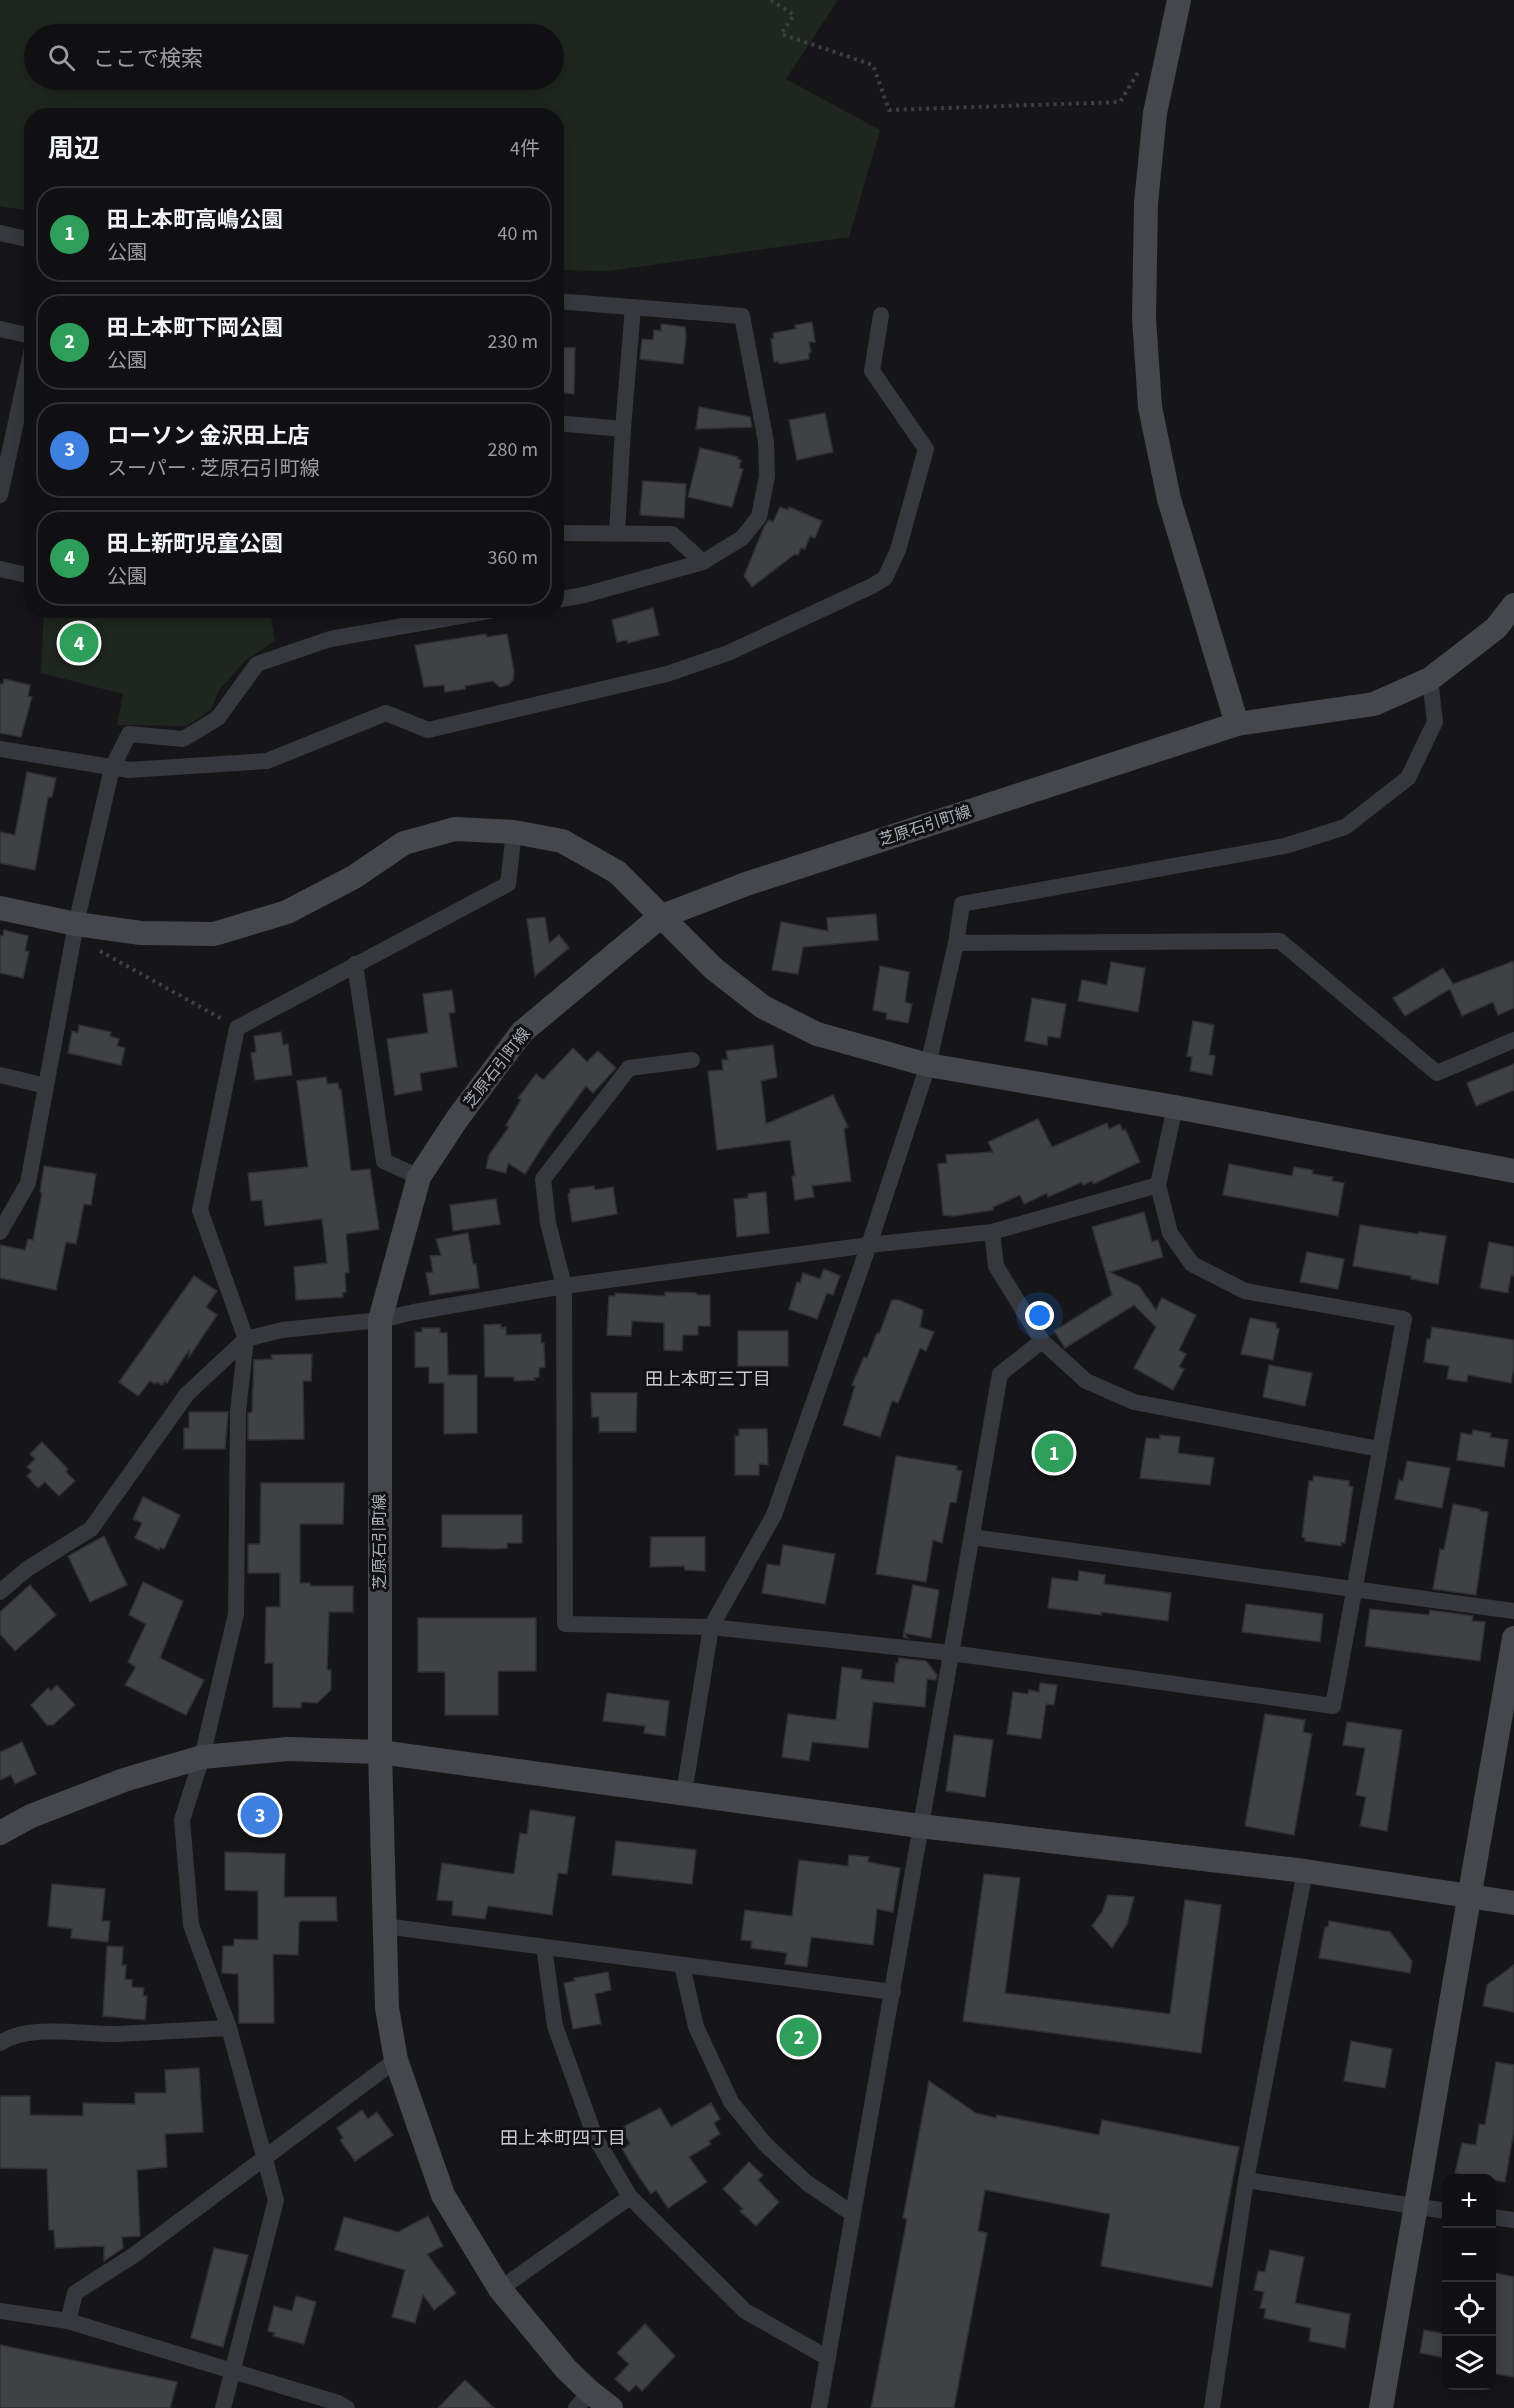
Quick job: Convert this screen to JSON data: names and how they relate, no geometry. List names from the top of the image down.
{
  "streets": {
    "street": ["芝原石引町線"]
  },
  "districts": ["田上本町三丁目", "田上本町四丁目"],
  "page": {
    "search": "ここで検索",
    "heading": ["周辺", "4件"],
    "list": [
      {
        "mark": "1",
        "name": "田上本町高嶋公園",
        "note": "公園",
        "value": "40 m"
      },
      {
        "mark": "2",
        "name": "田上本町下岡公園",
        "note": "公園",
        "value": "230 m"
      },
      {
        "mark": "3",
        "name": "ローソン 金沢田上店",
        "note": "スーパー · 芝原石引町線",
        "value": "280 m"
      },
      {
        "mark": "4",
        "name": "田上新町児童公園",
        "note": "公園",
        "value": "360 m"
      }
    ],
    "pins": [
      "4",
      "1",
      "3",
      "2"
    ],
    "map_buttons": ["+", "−"]
  }
}
